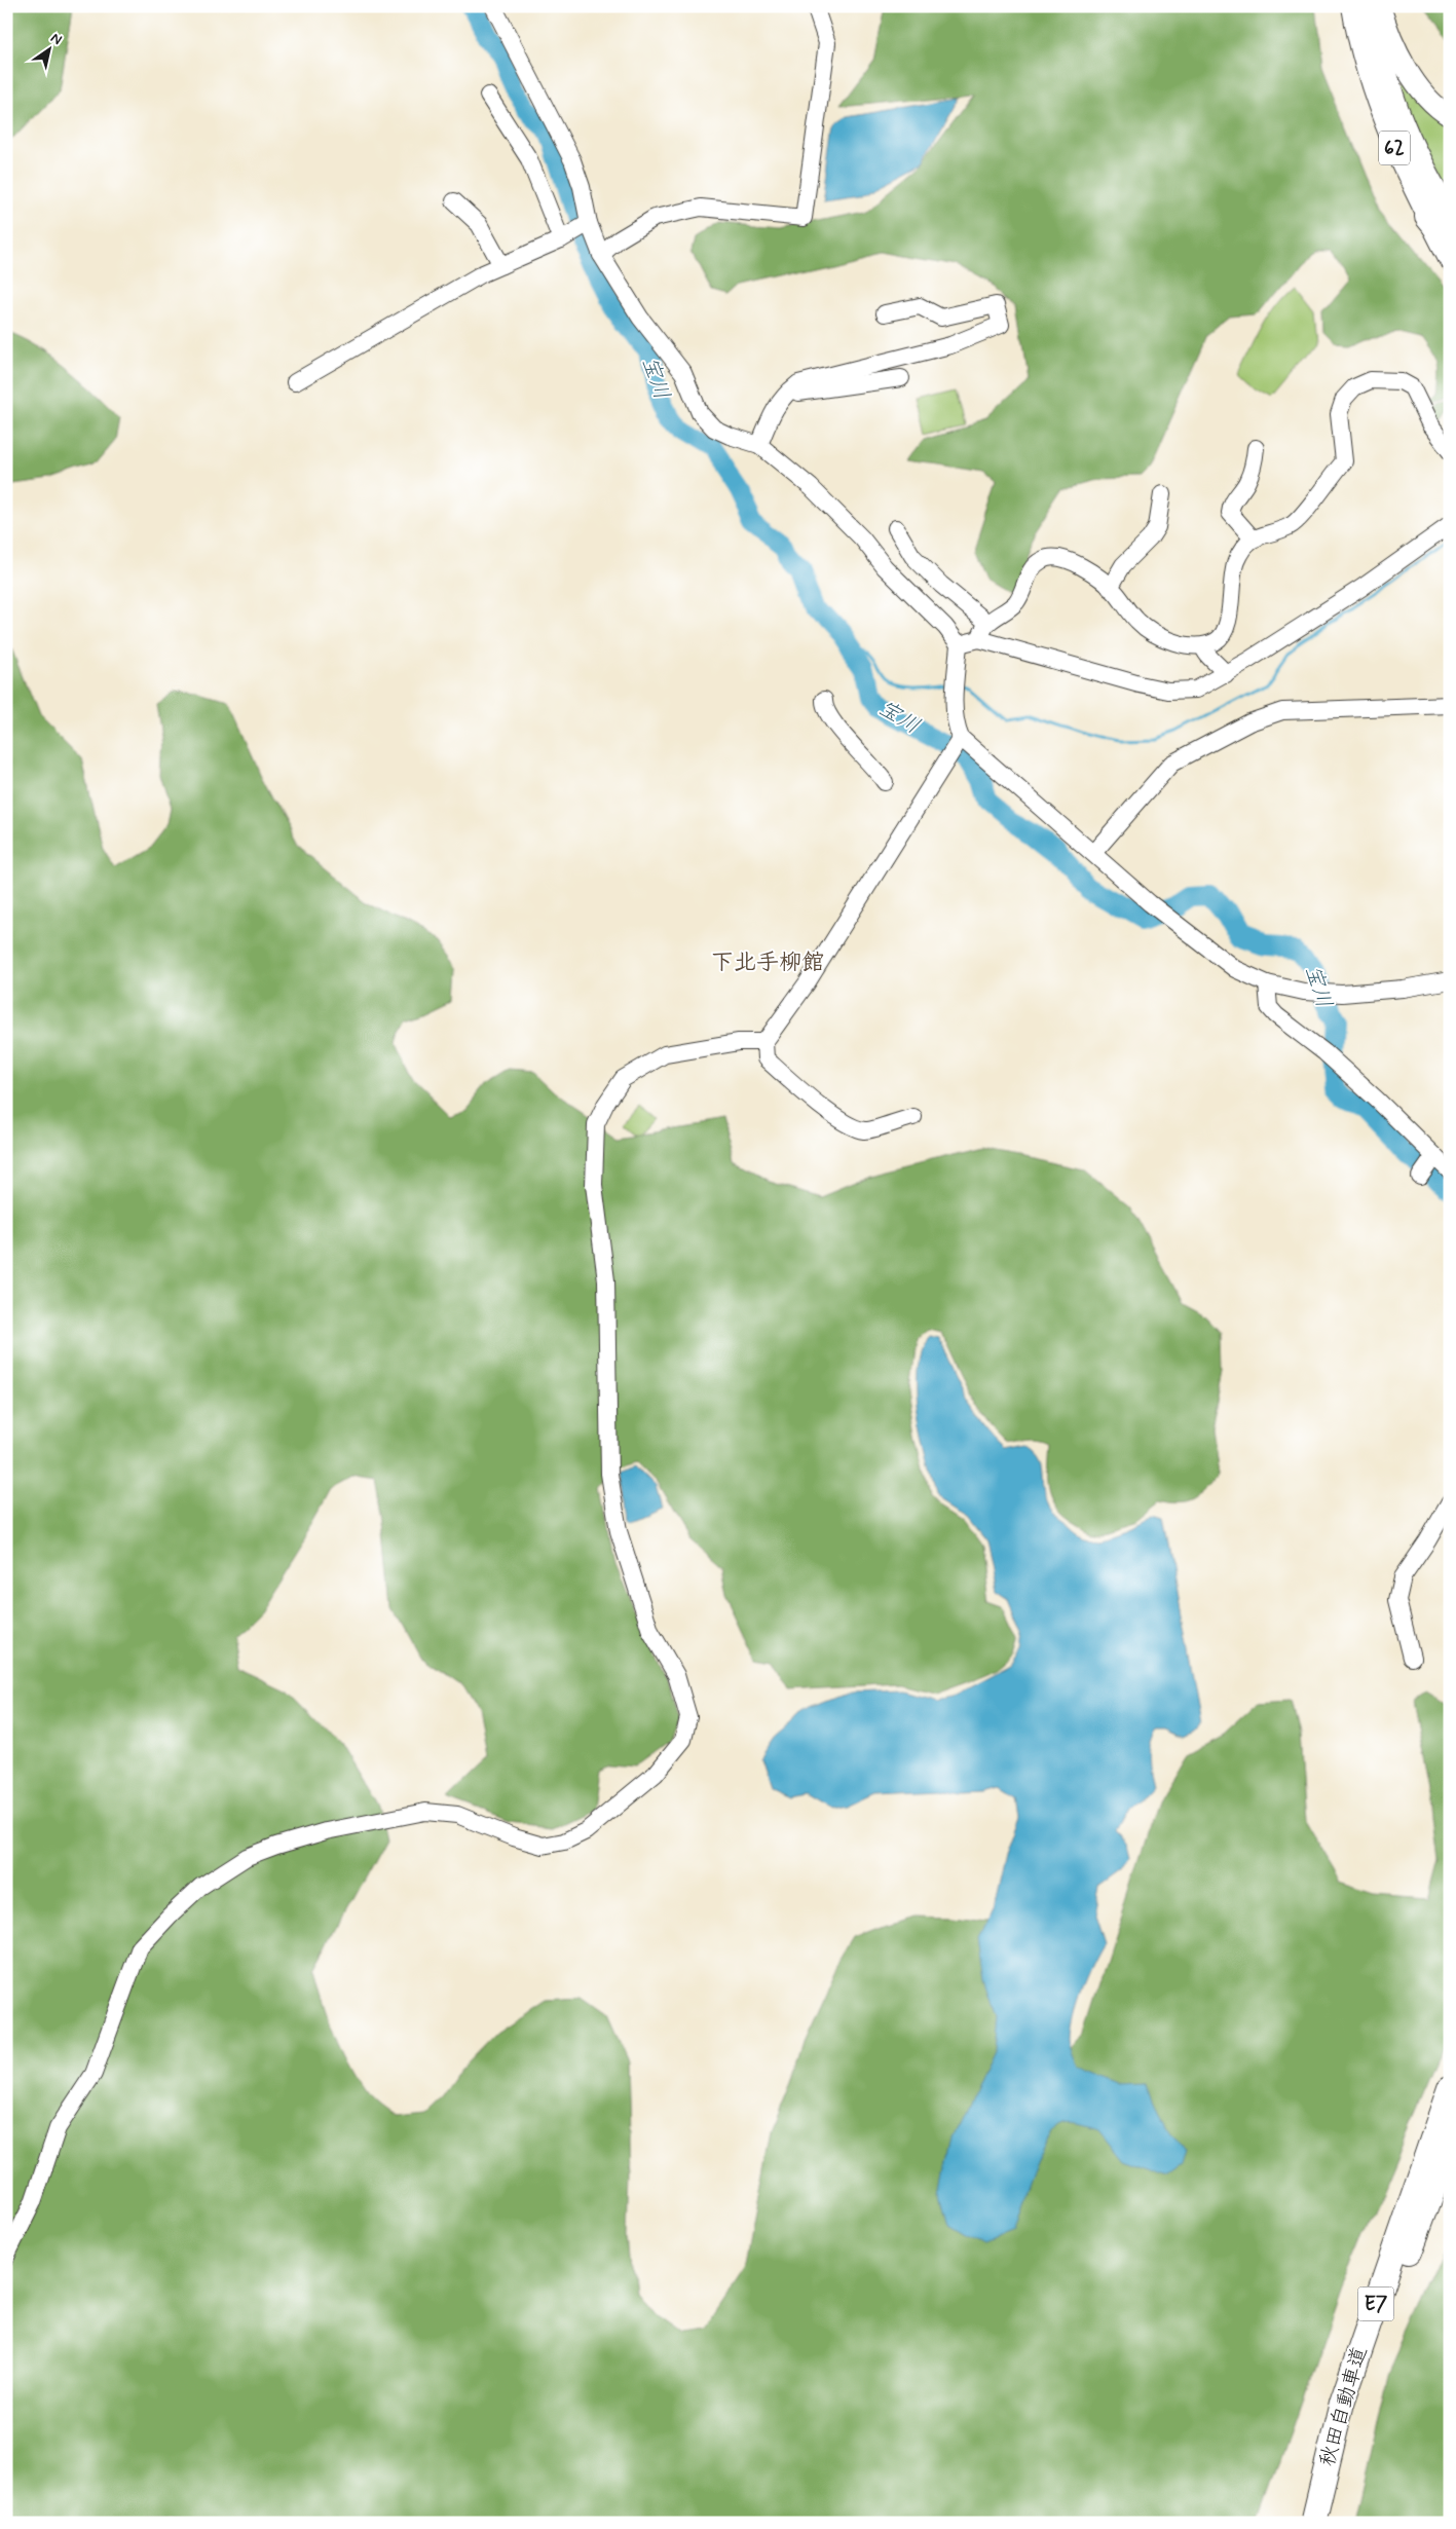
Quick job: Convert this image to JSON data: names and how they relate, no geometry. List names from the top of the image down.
{
  "streets": {
    "highway": ["E7", "秋田自動車道"],
    "main road": ["62"]
  },
  "districts": ["下北手柳館"],
  "water": ["宝川"],
  "north": "top right"
}
